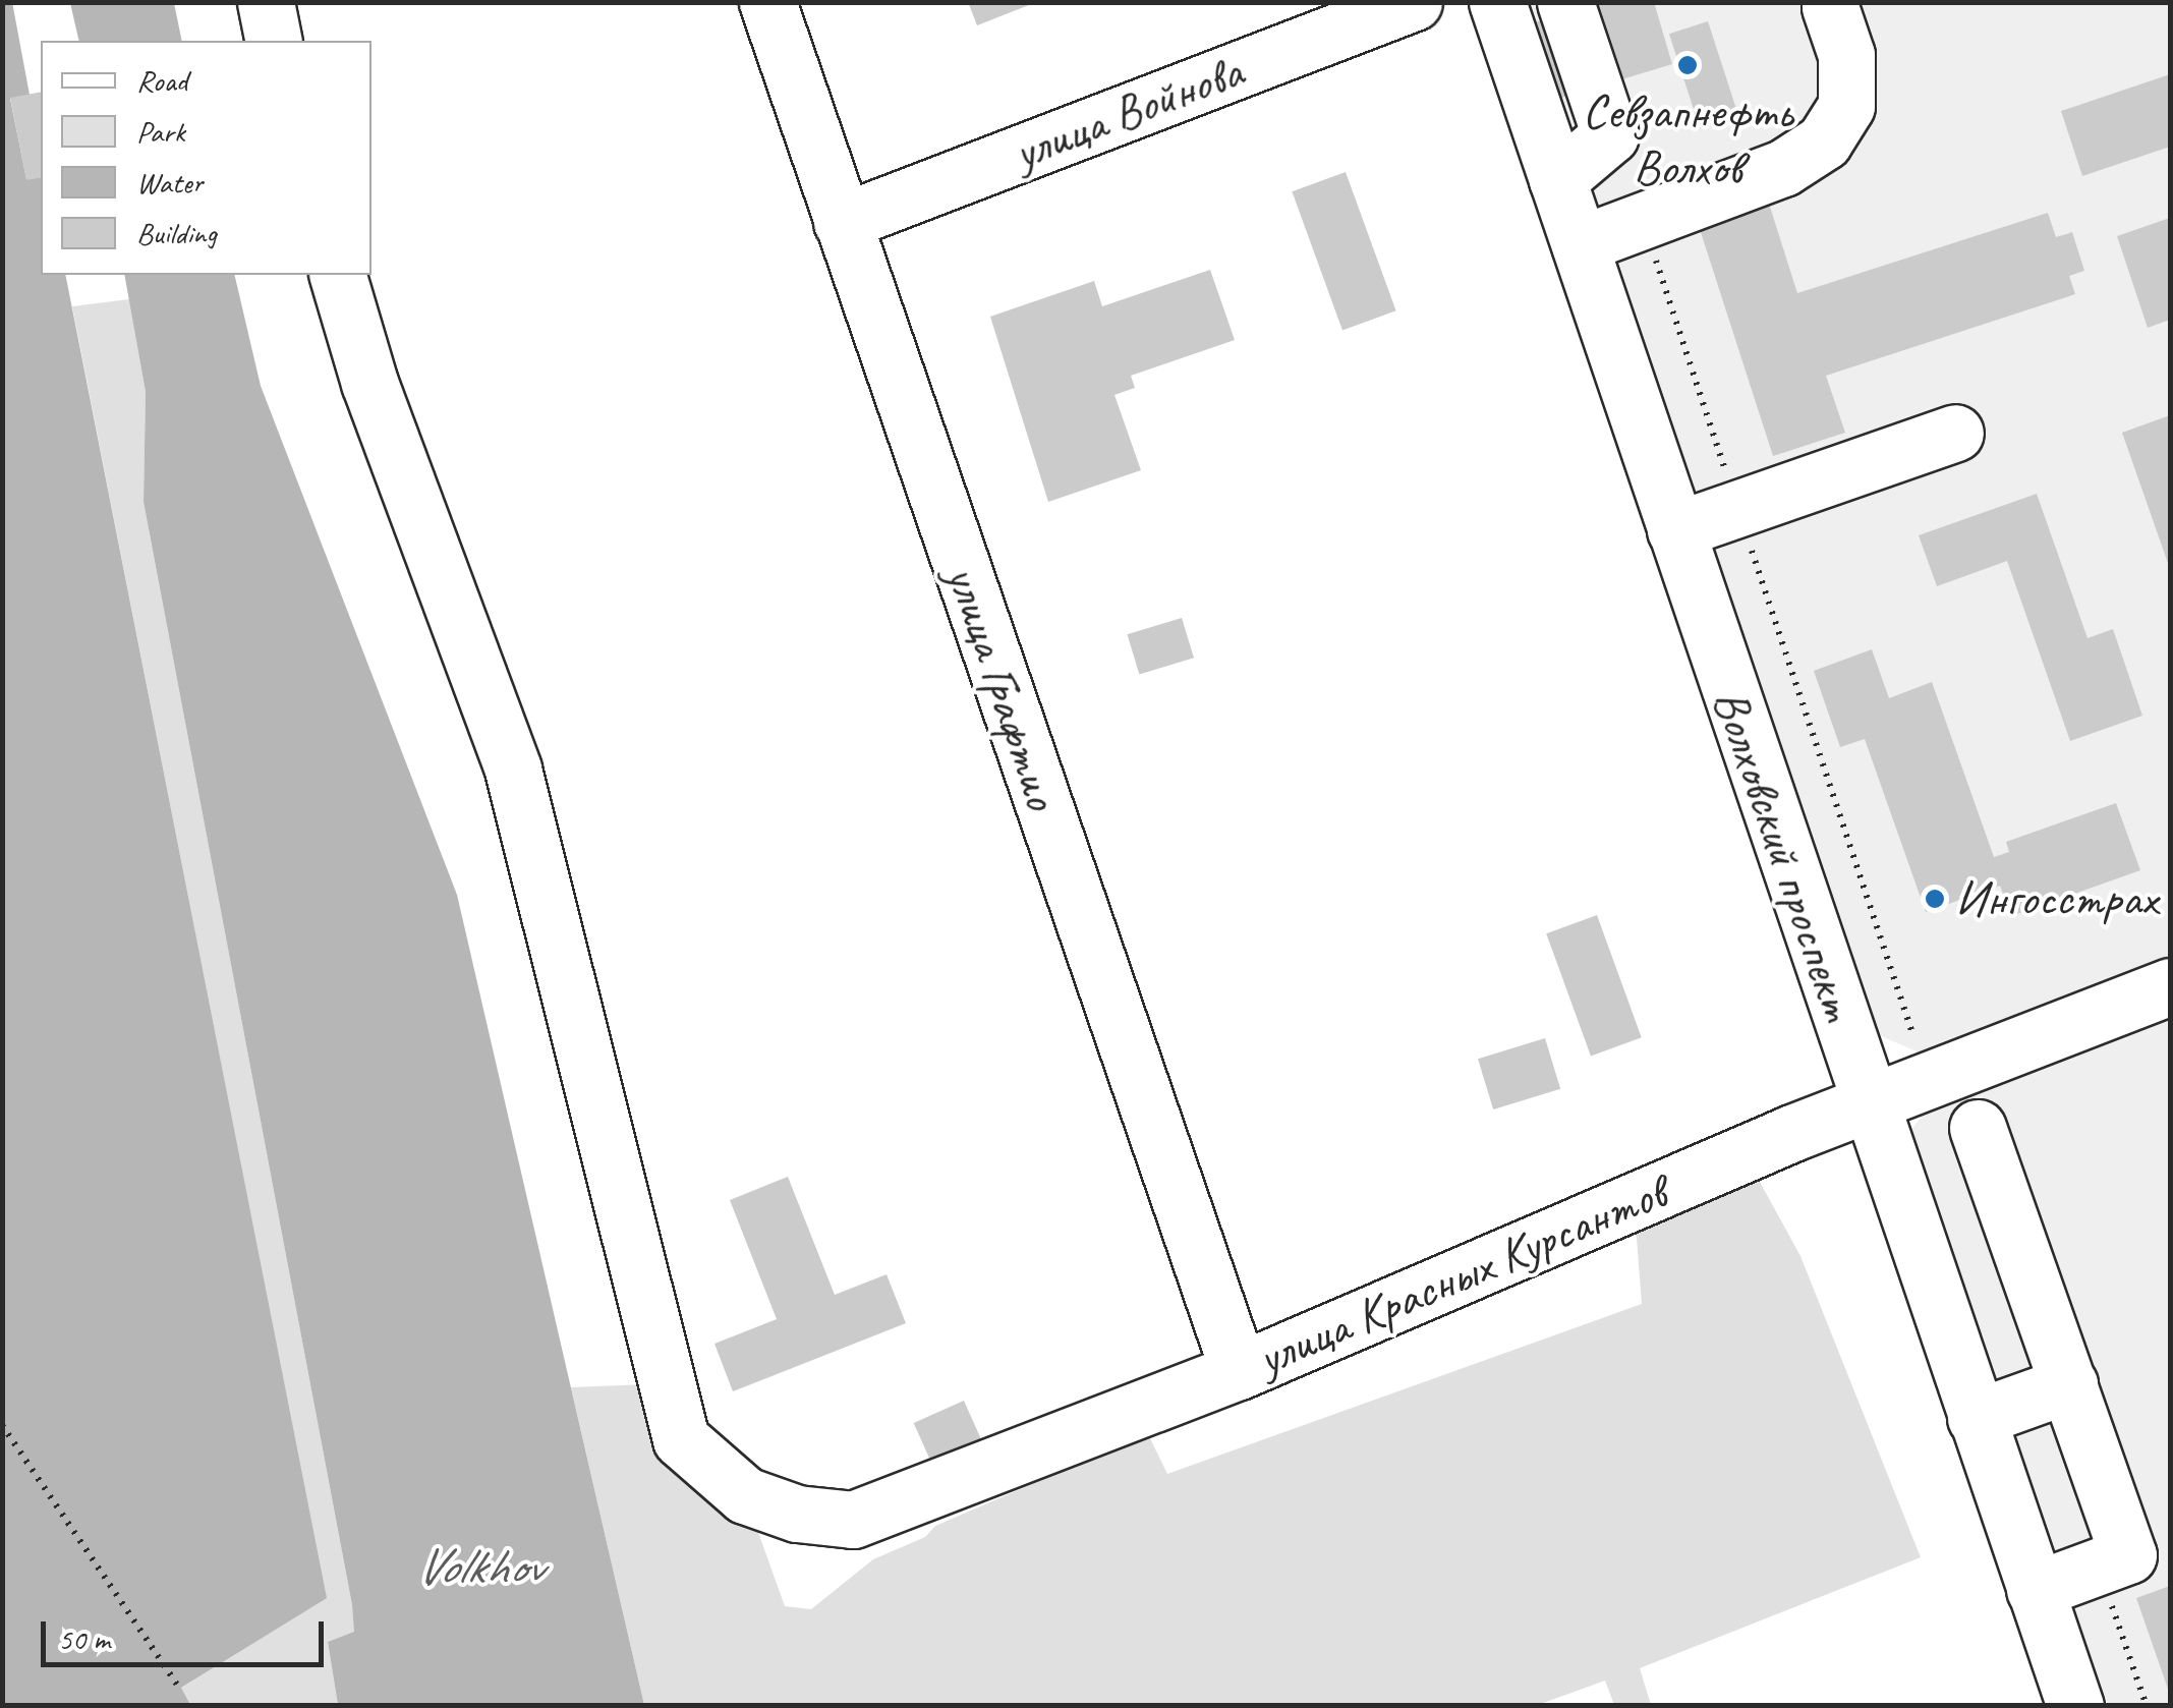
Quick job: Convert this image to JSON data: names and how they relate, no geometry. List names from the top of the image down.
{
  "streets": {
    "street": [
      "улица Войнова",
      "улица Графтио",
      "Волховский проспект",
      "улица Красных Курсантов"
    ]
  },
  "crossings": [
    ["улица Войнова", "улица Графтио"],
    ["улица Графтио", "улица Красных Курсантов"],
    ["Волховский проспект", "улица Красных Курсантов"]
  ],
  "water": ["Volkhov"],
  "places": ["Севзапнефть Волхов", "Ингосстрах"],
  "legend": [
    "Road",
    "Park",
    "Water",
    "Building"
  ],
  "scale_bar": "50 m"
}
